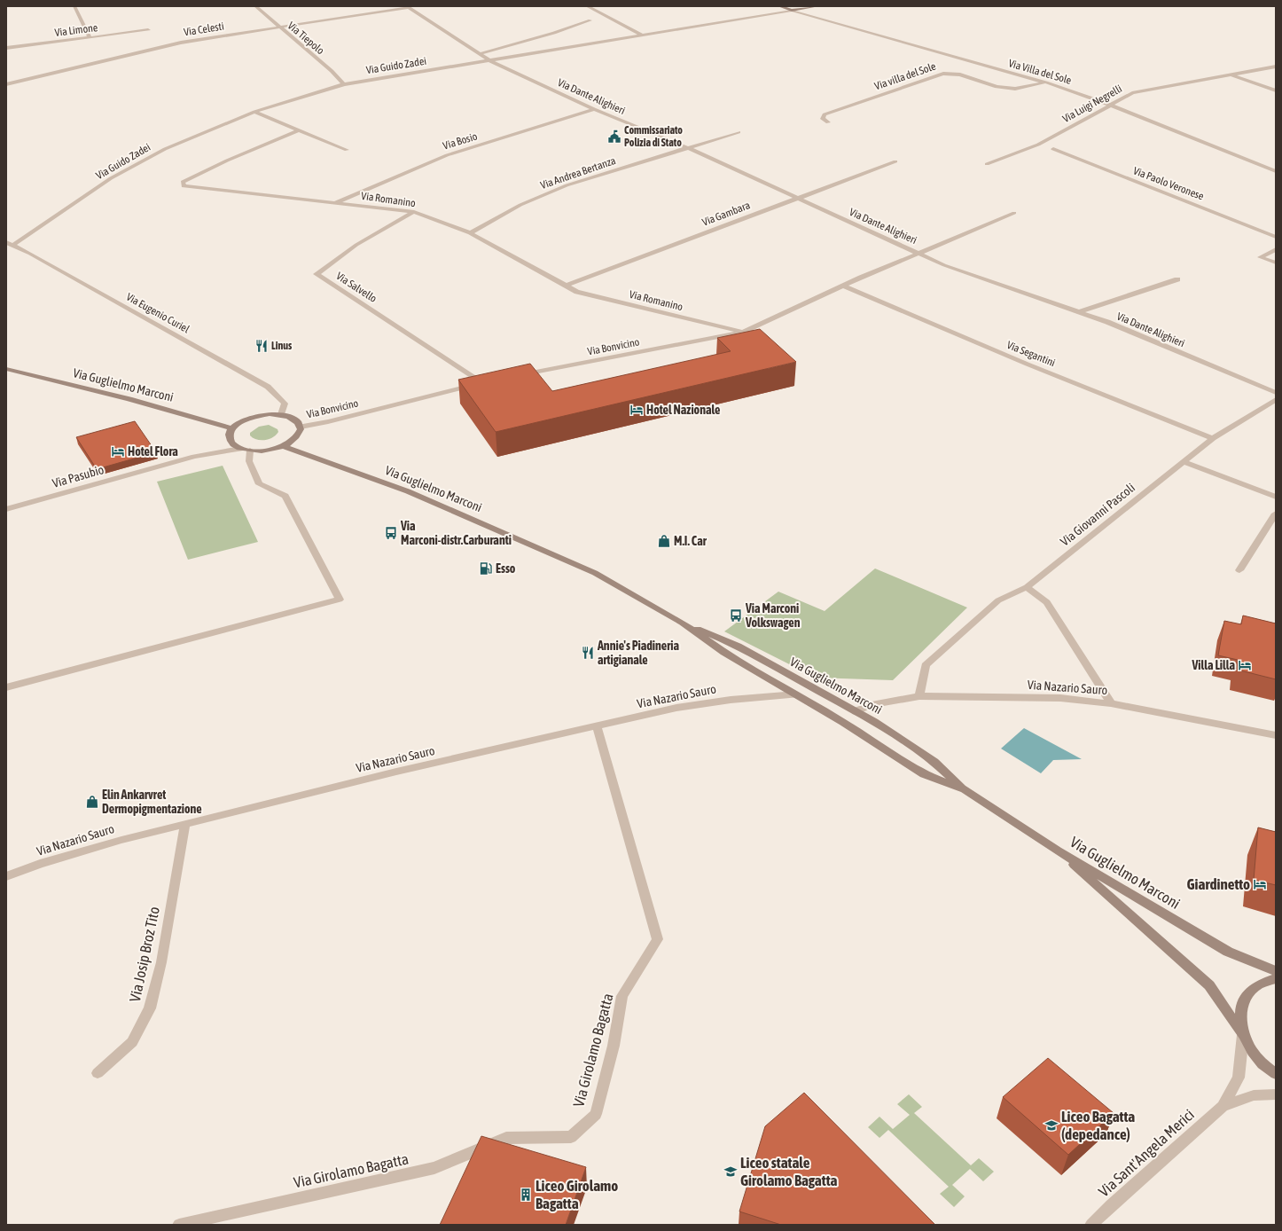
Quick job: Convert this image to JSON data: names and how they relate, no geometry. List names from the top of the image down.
{
  "streets": {
    "main road": ["Via Guido Zadei", "Via Guglielmo Marconi"],
    "street": [
      "Via Celesti",
      "Via Limone",
      "Via Tiepolo",
      "Via Villa del Sole",
      "Via villa del Sole",
      "Via Dante Alighieri",
      "Via Luigi Negrelli",
      "Via Bosio",
      "Via Andrea Bertanza",
      "Via Paolo Veronese",
      "Via Romanino",
      "Via Gambara",
      "Via Salvello",
      "Via Eugenio Curiel",
      "Via Bonvicino",
      "Via Segantini",
      "Via Pasubio",
      "Via Giovanni Pascoli",
      "Via Nazario Sauro",
      "Via Josip Broz Tito",
      "Via Girolamo Bagatta",
      "Via Sant'Angela Merici"
    ]
  },
  "crossings": [
    ["Via Celesti", "Via Tiepolo"],
    ["Via Celesti", "Via Dante Alighieri"],
    ["Via Tiepolo", "Via Guido Zadei"],
    ["Via Guido Zadei", "Via Villa del Sole"],
    ["Via Guido Zadei", "Via Dante Alighieri"],
    ["Via Guido Zadei", "Via Eugenio Curiel"],
    ["Via Villa del Sole", "Via villa del Sole"],
    ["Via Villa del Sole", "Via Luigi Negrelli"],
    ["Via Dante Alighieri", "Via Bosio"],
    ["Via Dante Alighieri", "Via Andrea Bertanza"],
    ["Via Dante Alighieri", "Via Gambara"],
    ["Via Dante Alighieri", "Via Bonvicino"],
    ["Via Bosio", "Via Romanino"],
    ["Via Andrea Bertanza", "Via Romanino"],
    ["Via Romanino", "Via Gambara"],
    ["Via Romanino", "Via Salvello"],
    ["Via Romanino", "Via Bonvicino"],
    ["Via Salvello", "Via Bonvicino"],
    ["Via Bonvicino", "Via Segantini"],
    ["Via Segantini", "Via Giovanni Pascoli"],
    ["Via Guglielmo Marconi", "Via Nazario Sauro"],
    ["Via Giovanni Pascoli", "Via Nazario Sauro"],
    ["Via Nazario Sauro", "Via Josip Broz Tito"],
    ["Via Nazario Sauro", "Via Girolamo Bagatta"]
  ],
  "places": {
    "public building": ["Commissariato Polizia di Stato"],
    "restaurant": ["Linus", "Annie's Piadineria artigianale"],
    "hotel": [
      "Hotel Nazionale",
      "Hotel Flora",
      "Villa Lilla",
      "Giardinetto"
    ],
    "bus stop": ["Via Marconi-distr.Carburanti", "Via Marconi Volkswagen"],
    "shop": ["M.I. Car", "Elin Ankarvret Dermopigmentazione"],
    "fuel station": ["Esso"],
    "school or university": ["Liceo Bagatta (depedance)", "Liceo statale Girolamo Bagatta"],
    "building": ["Liceo Girolamo Bagatta"]
  }
}
